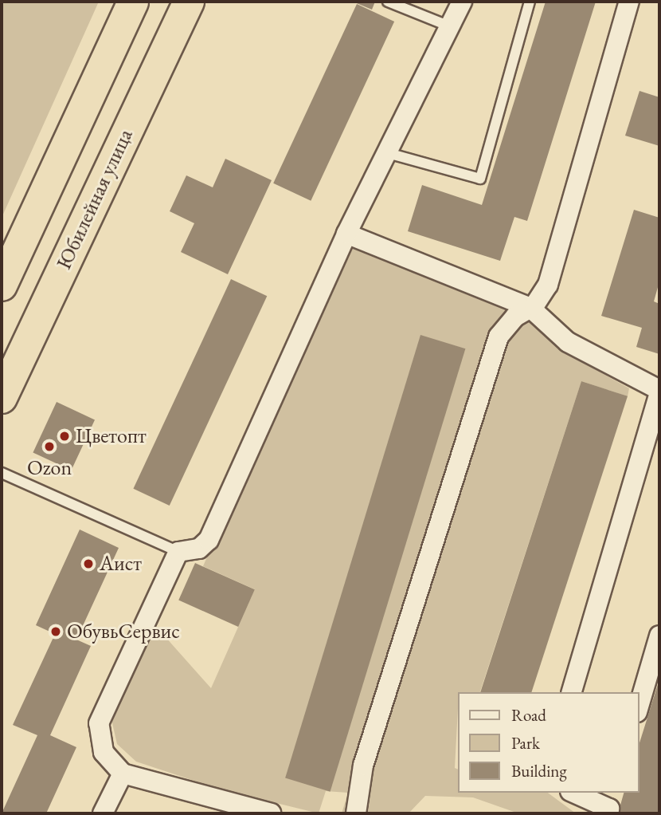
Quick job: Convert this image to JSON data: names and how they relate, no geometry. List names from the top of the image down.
{
  "streets": {
    "highway": ["Юбилейная улица"]
  },
  "places": [
    "Цветопт",
    "Ozon",
    "Аист",
    "ОбувьСервис"
  ],
  "legend": ["Road", "Park", "Building"]
}
